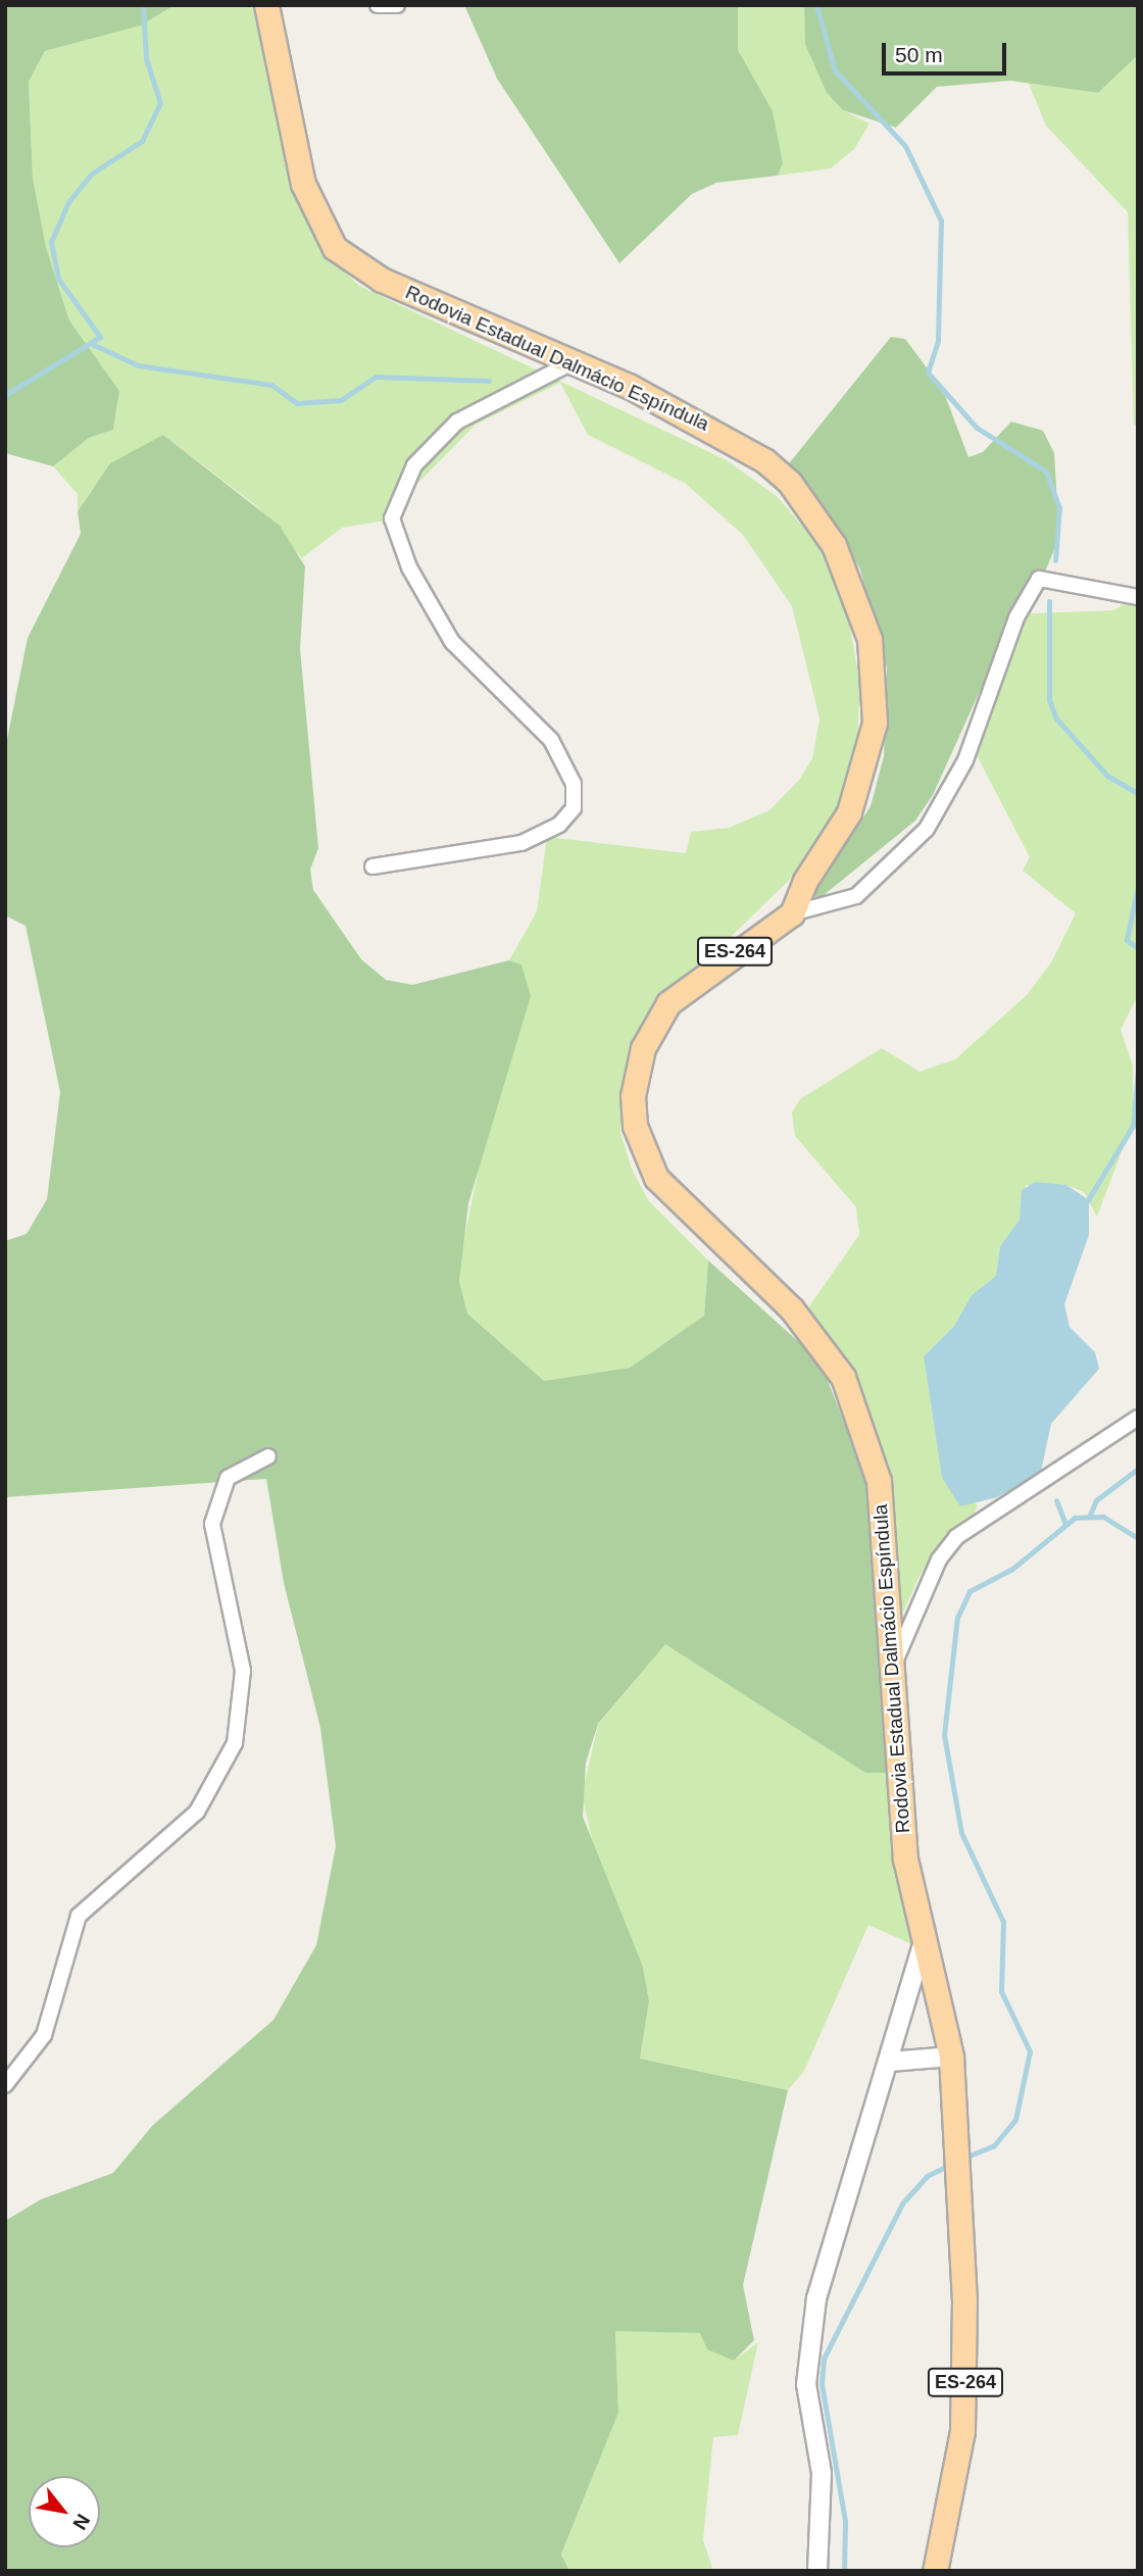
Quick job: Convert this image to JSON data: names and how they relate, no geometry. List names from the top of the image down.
{
  "streets": {
    "main road": ["Rodovia Estadual Dalmácio Espíndula", "ES-264"]
  },
  "scale_bar": "50 m",
  "north": "bottom right"
}
